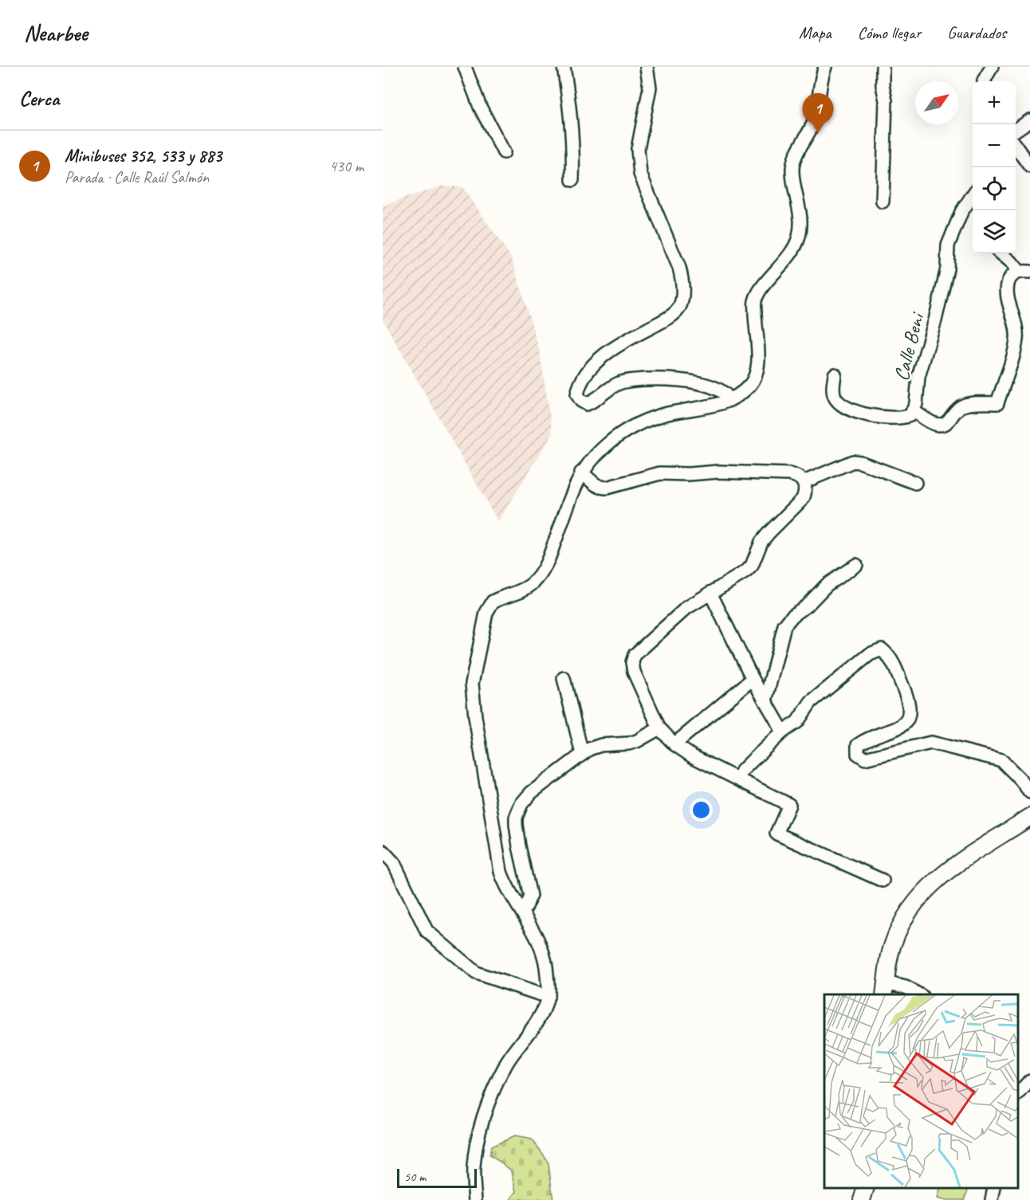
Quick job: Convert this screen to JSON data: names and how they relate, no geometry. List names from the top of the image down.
{
  "streets": {
    "street": ["Calle Beni"]
  },
  "scale_bar": "50 m",
  "north": "top right",
  "page": {
    "header": "Nearbee",
    "nav": ["Mapa", "Cómo llegar", "Guardados"],
    "heading": "Cerca",
    "map_buttons": ["+", "−"],
    "pins": "1",
    "list": [
      {
        "mark": "1",
        "name": "Minibuses 352, 533 y 883",
        "note": "Parada · Calle Raúl Salmón",
        "value": "430 m"
      }
    ],
    "scale": "50 m"
  }
}
